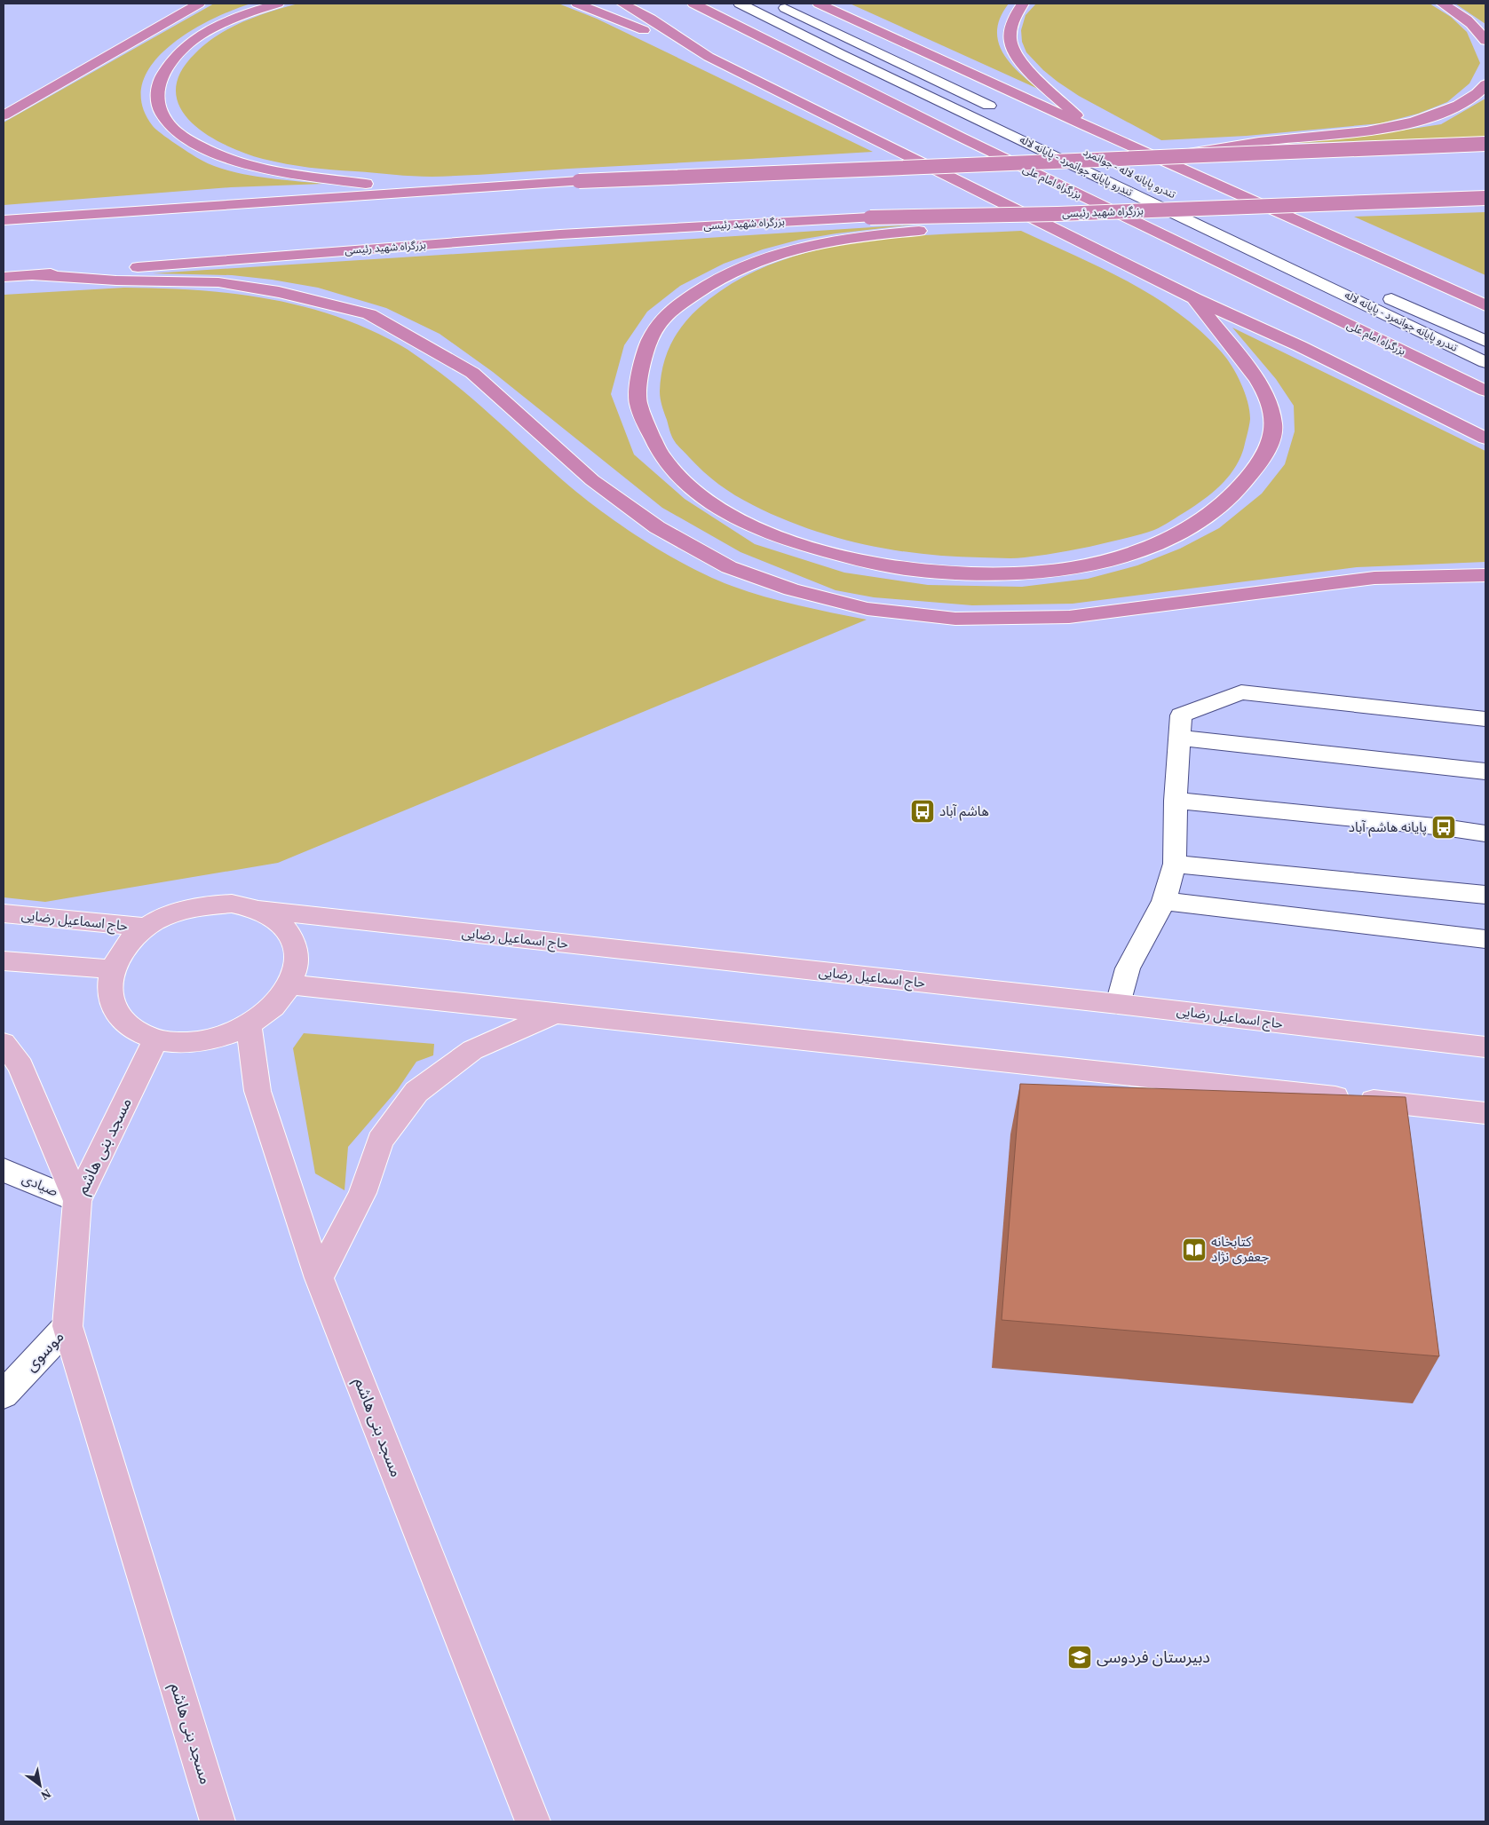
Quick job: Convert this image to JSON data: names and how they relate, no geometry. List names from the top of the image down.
{
  "streets": {
    "highway": ["بزرگراه امام علی", "بزرگراه شهید رئیسی"],
    "main road": ["حاج اسماعیل رضایی", "مسجد بنی هاشم"],
    "street": [
      "تندرو پایانه جوانمرد - پایانه لاله",
      "تندرو پایانه لاله - جوانمرد",
      "صیادی",
      "موسوی"
    ]
  },
  "crossings": [
    ["مسجد بنی هاشم", "صیادی"],
    ["مسجد بنی هاشم", "موسوی"]
  ],
  "places": {
    "bus stop": ["هاشم آباد", "پایانه هاشم آباد"],
    "library": ["کتابخانه جعفری نژاد"],
    "school or university": ["دبیرستان فردوسی"]
  },
  "north": "bottom right"
}
